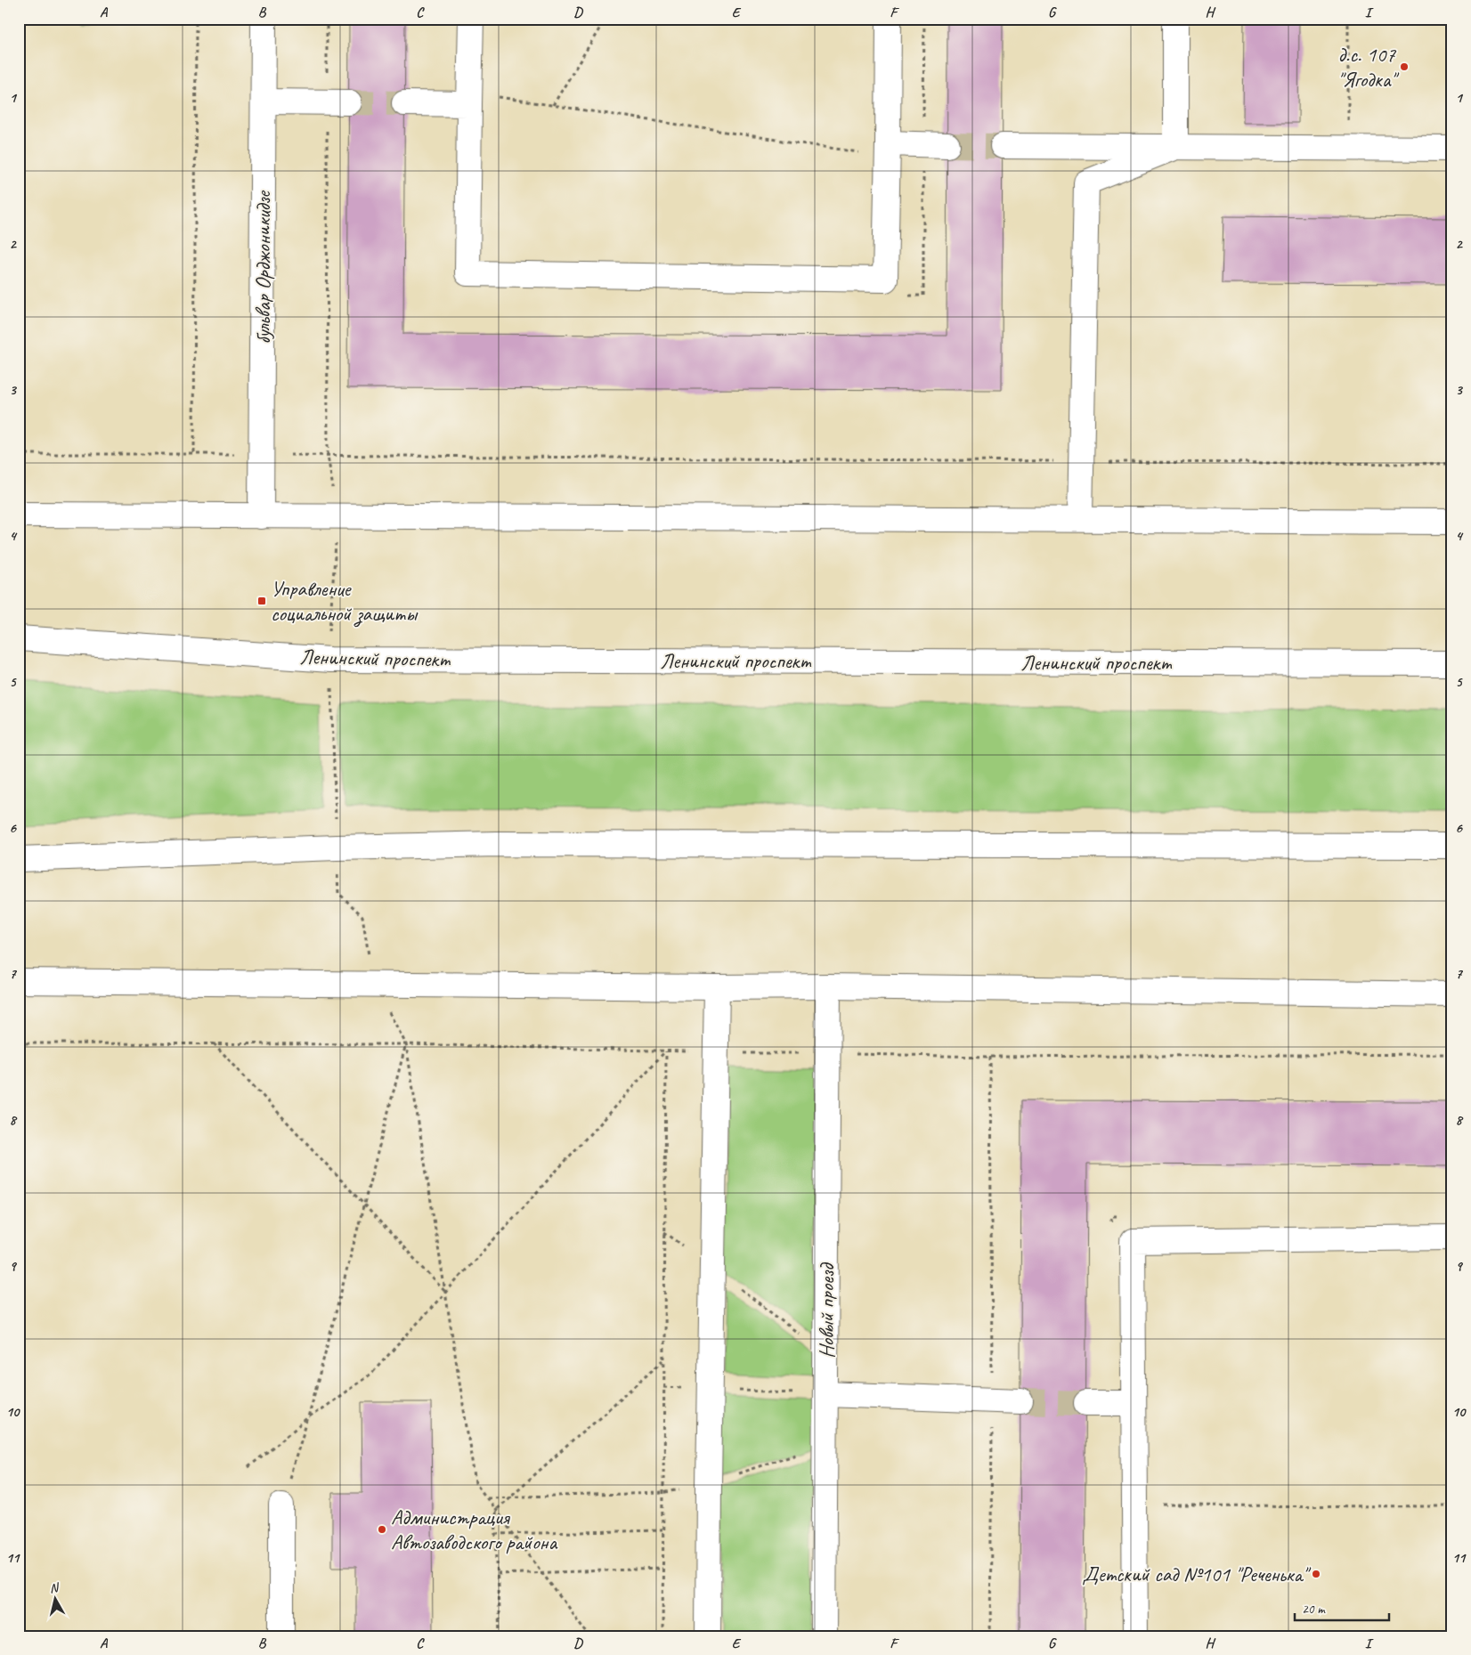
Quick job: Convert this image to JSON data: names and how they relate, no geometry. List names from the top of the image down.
{
  "streets": {
    "street": ["бульвар Орджоникидзе", "Ленинский проспект", "Новый проезд"]
  },
  "places": {
    "other": ["д.с. 107 \"Ягодка\"", "Администрация Автозаводского района", "Детский сад №101 \"Реченька\""],
    "transit": ["Управление социальной защиты"]
  },
  "scale_bar": "20 m",
  "north": "top",
  "grid": {
    "columns": [
      "A",
      "B",
      "C",
      "D",
      "E",
      "F",
      "G",
      "H",
      "I"
    ],
    "rows": [
      "1",
      "2",
      "3",
      "4",
      "5",
      "6",
      "7",
      "8",
      "9",
      "10",
      "11"
    ]
  }
}
